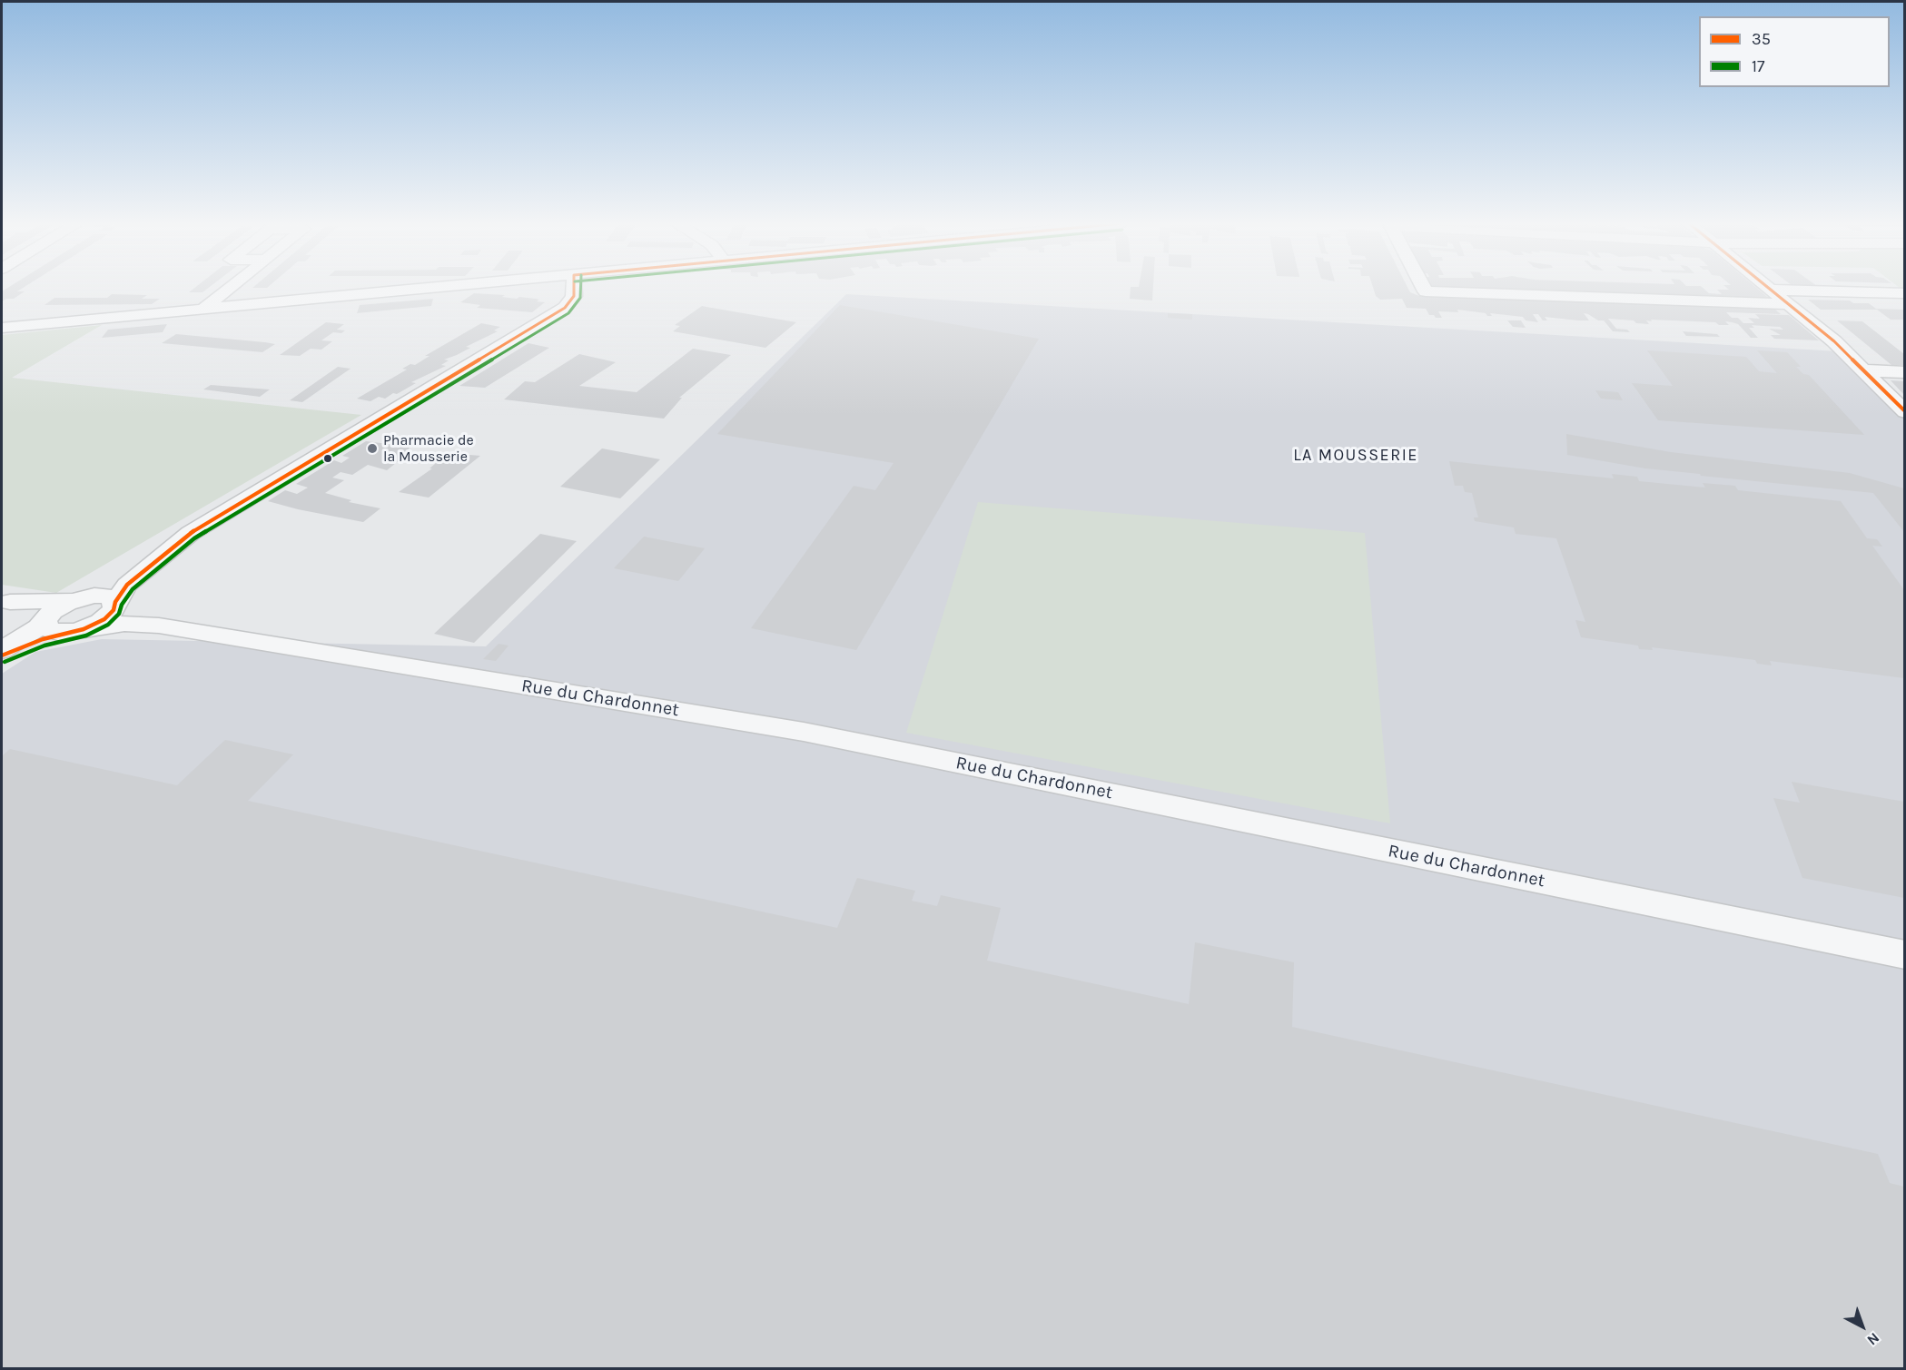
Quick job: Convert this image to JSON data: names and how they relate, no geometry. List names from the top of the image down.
{
  "streets": {
    "street": ["Rue du Chardonnet"]
  },
  "districts": ["LA MOUSSERIE"],
  "places": ["Pharmacie de la Mousserie"],
  "lines": ["transit line 35", "transit line 17"],
  "legend": ["35", "17"],
  "north": "bottom right"
}
